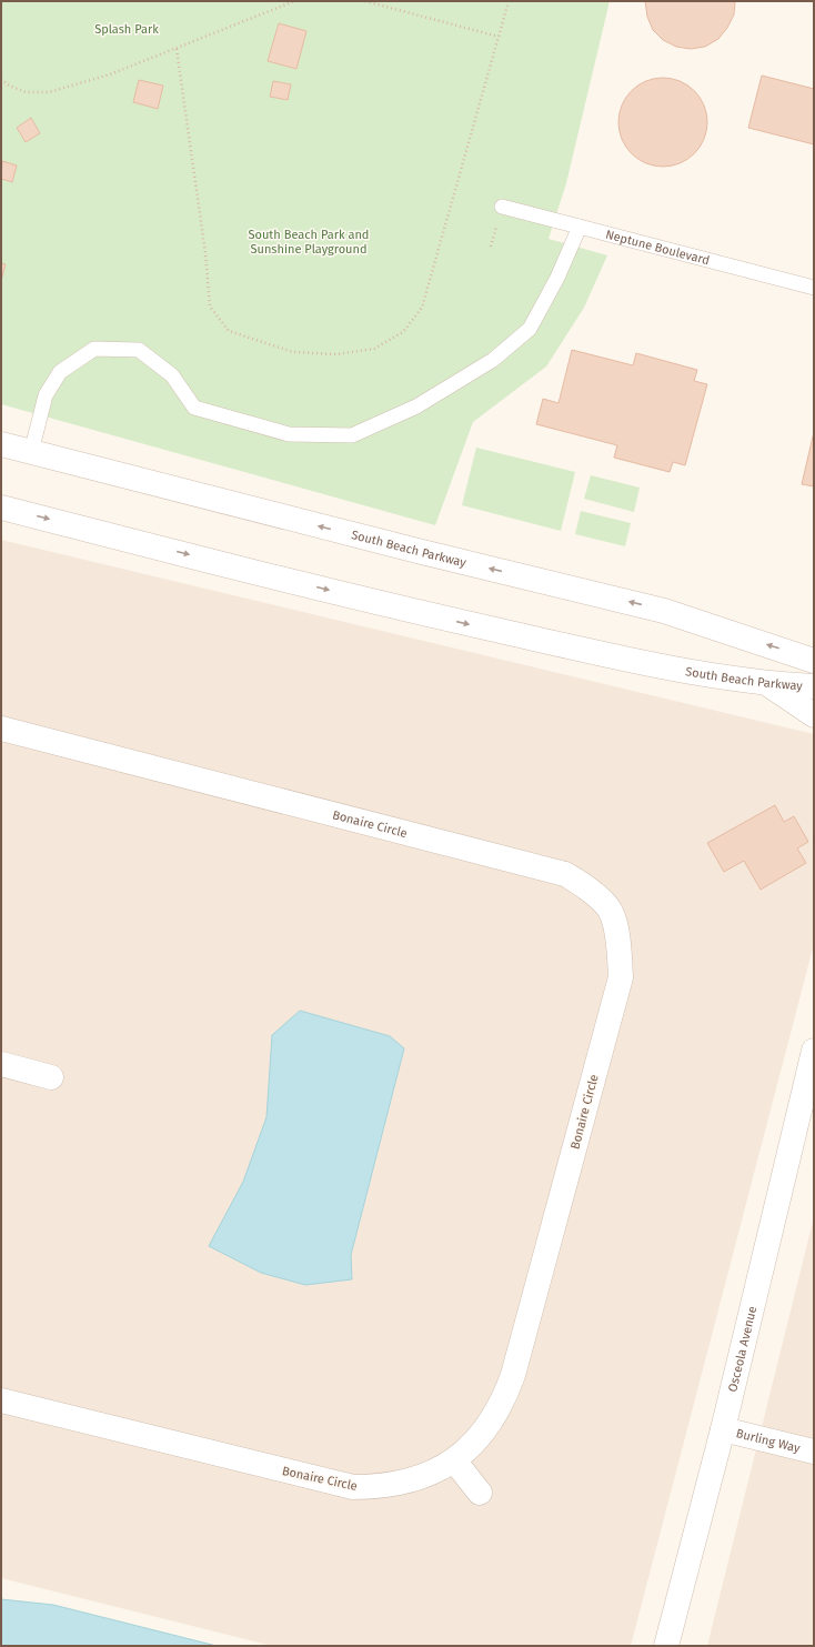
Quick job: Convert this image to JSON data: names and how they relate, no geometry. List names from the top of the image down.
{
  "streets": {
    "street": [
      "South Beach Parkway",
      "Bonaire Circle",
      "Osceola Avenue",
      "Burling Way"
    ],
    "lane": ["Neptune Boulevard"]
  },
  "crossings": [
    ["Osceola Avenue", "Burling Way"]
  ],
  "parks": ["Splash Park", "South Beach Park and Sunshine Playground"]
}
